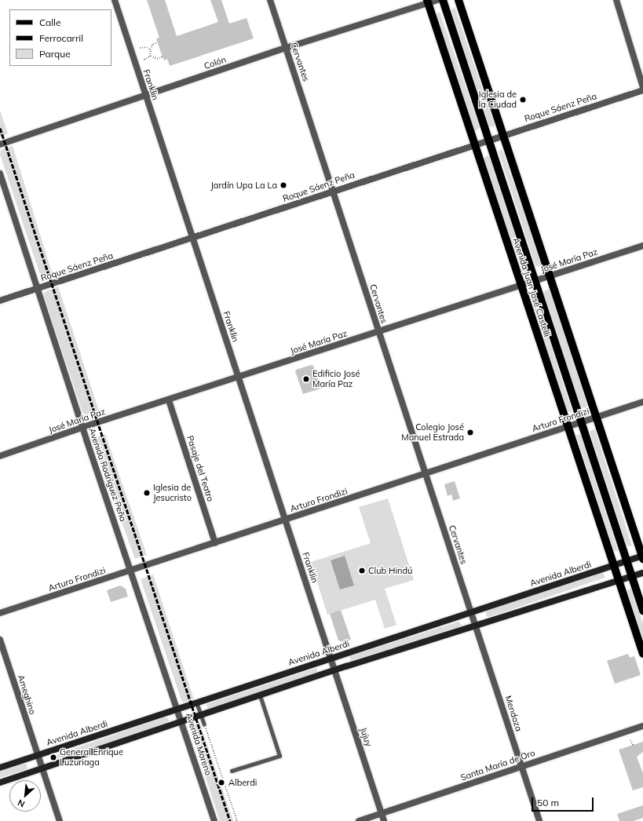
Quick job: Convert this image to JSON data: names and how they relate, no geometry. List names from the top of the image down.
{
  "streets": {
    "main road": ["Avenida Juan José Castelli", "Avenida Alberdi"],
    "street": [
      "Cervantes",
      "Colón",
      "Franklin",
      "Roque Sáenz Peña",
      "José María Paz",
      "Arturo Frondizi",
      "Pasaje del Teatro",
      "Avenida Rodríguez Peña",
      "Ameghino",
      "Mendoza",
      "Jujuy",
      "Avenida Moreno",
      "Santa María de Oro"
    ]
  },
  "crossings": [
    ["Cervantes", "Colón"],
    ["Cervantes", "Roque Sáenz Peña"],
    ["Cervantes", "José María Paz"],
    ["Cervantes", "Arturo Frondizi"],
    ["Cervantes", "Avenida Alberdi"],
    ["Cervantes", "Mendoza"],
    ["Colón", "Franklin"],
    ["Colón", "Avenida Juan José Castelli"],
    ["Franklin", "Roque Sáenz Peña"],
    ["Franklin", "José María Paz"],
    ["Franklin", "Arturo Frondizi"],
    ["Franklin", "Avenida Alberdi"],
    ["Franklin", "Jujuy"],
    ["Roque Sáenz Peña", "Avenida Juan José Castelli"],
    ["Roque Sáenz Peña", "Avenida Rodríguez Peña"],
    ["José María Paz", "Avenida Juan José Castelli"],
    ["José María Paz", "Pasaje del Teatro"],
    ["José María Paz", "Avenida Rodríguez Peña"],
    ["Avenida Juan José Castelli", "Arturo Frondizi"],
    ["Avenida Juan José Castelli", "Avenida Alberdi"],
    ["Arturo Frondizi", "Pasaje del Teatro"],
    ["Arturo Frondizi", "Avenida Rodríguez Peña"],
    ["Avenida Rodríguez Peña", "Avenida Alberdi"],
    ["Avenida Rodríguez Peña", "Avenida Moreno"],
    ["Avenida Alberdi", "Ameghino"],
    ["Avenida Alberdi", "Mendoza"],
    ["Avenida Alberdi", "Jujuy"],
    ["Avenida Alberdi", "Avenida Moreno"],
    ["Mendoza", "Santa María de Oro"],
    ["Jujuy", "Santa María de Oro"]
  ],
  "places": [
    "Iglesia de la Ciudad",
    "Jardín Upa La La",
    "Edificio José María Paz",
    "Colegio José Manuel Estrada",
    "Iglesia de Jesucristo",
    "Club Hindú",
    "General Enrique Luzuriaga",
    "Alberdi"
  ],
  "legend": ["Calle", "Ferrocarril", "Parque"],
  "scale_bar": "50 m",
  "north": "bottom left"
}
